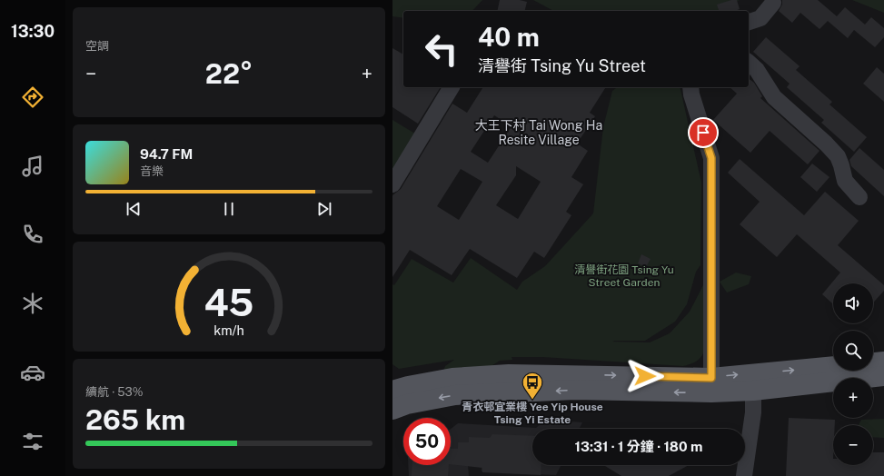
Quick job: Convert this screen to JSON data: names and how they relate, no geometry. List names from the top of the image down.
{
  "districts": ["大王下村 Tai Wong Ha Resite Village"],
  "parks": ["清譽街花園 Tsing Yu Street Garden"],
  "places": {
    "bus stop": ["青衣邨宜業樓 Yee Yip House Tsing Yi Estate"]
  },
  "page": {
    "tabs": "13:30",
    "tile": [
      "空調",
      ["續航 · 53%", "265 km"]
    ],
    "turn": ["40 m", "清譽街 Tsing Yu Street"],
    "heat": ["−", "22°", "+"],
    "song": ["94.7 FM", "音樂"],
    "map_buttons": ["+", "−"],
    "limit": "50",
    "trip": "13:31 · 1 分鐘 · 180 m",
    "gauge": ["45", "km/h"]
  }
}
